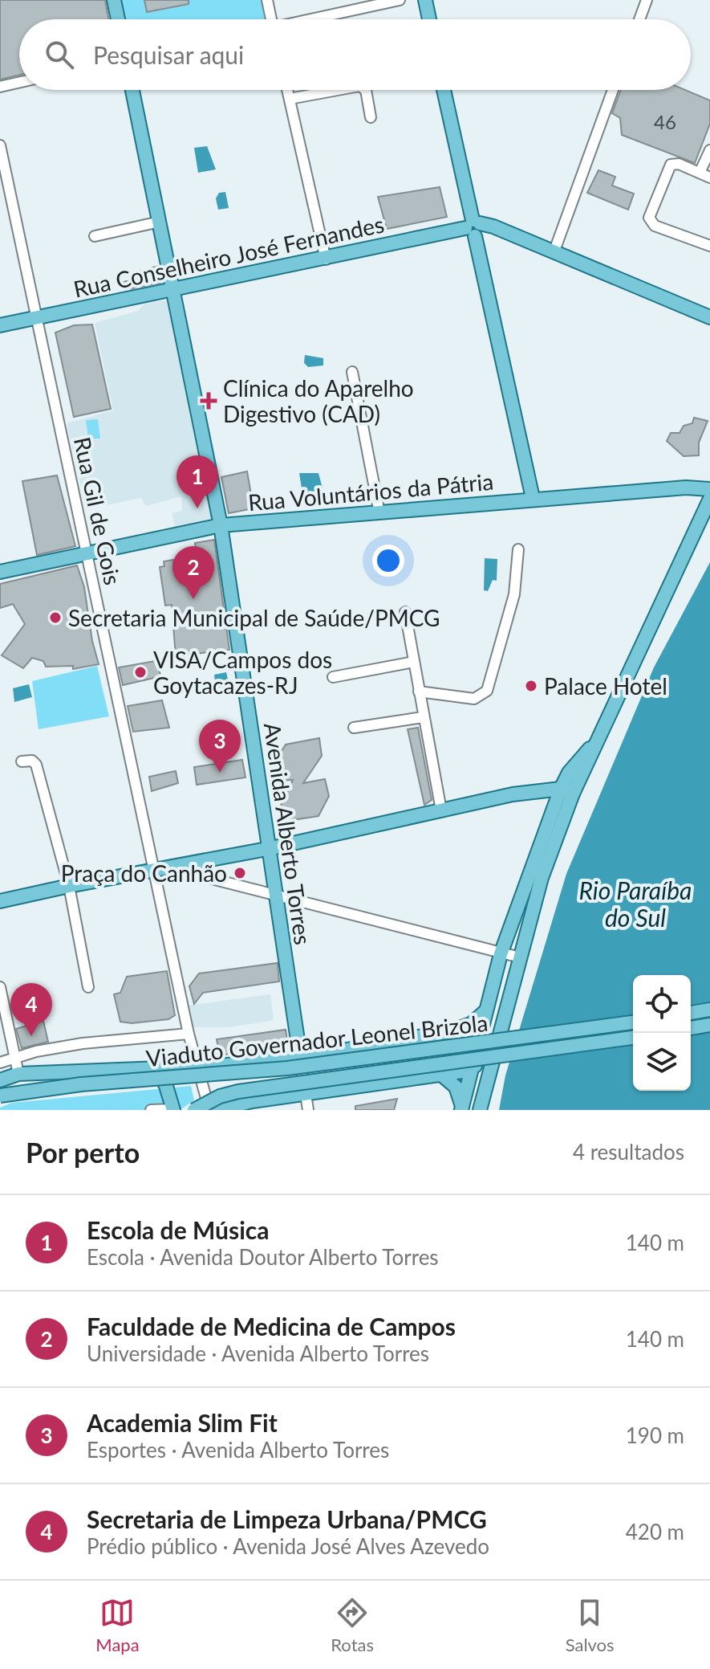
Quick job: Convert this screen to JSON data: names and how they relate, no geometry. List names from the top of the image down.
{
  "streets": {
    "main road": [
      "Rua Conselheiro José Fernandes",
      "Rua Voluntários da Pátria",
      "Avenida Alberto Torres",
      "Viaduto Governador Leonel Brizola"
    ],
    "street": ["Rua Gil de Gois"]
  },
  "crossings": [
    ["Rua Conselheiro José Fernandes", "Rua Gil de Gois"],
    ["Rua Conselheiro José Fernandes", "Avenida Alberto Torres"],
    ["Rua Voluntários da Pátria", "Rua Gil de Gois"],
    ["Rua Voluntários da Pátria", "Avenida Alberto Torres"]
  ],
  "water": ["Rio Paraíba do Sul"],
  "places": {
    "health": ["Clínica do Aparelho Digestivo (CAD)"],
    "other": [
      "Secretaria Municipal de Saúde/PMCG",
      "VISA/Campos dos Goytacazes-RJ",
      "Palace Hotel",
      "Praça do Canhão"
    ]
  },
  "house_numbers": ["46"],
  "page": {
    "search": "Pesquisar aqui",
    "pins": [
      "1",
      "2",
      "3",
      "4"
    ],
    "heading": ["Por perto", "4 resultados"],
    "list": [
      {
        "mark": "1",
        "name": "Escola de Música",
        "note": "Escola · Avenida Doutor Alberto Torres",
        "value": "140 m"
      },
      {
        "mark": "2",
        "name": "Faculdade de Medicina de Campos",
        "note": "Universidade · Avenida Alberto Torres",
        "value": "140 m"
      },
      {
        "mark": "3",
        "name": "Academia Slim Fit",
        "note": "Esportes · Avenida Alberto Torres",
        "value": "190 m"
      },
      {
        "mark": "4",
        "name": "Secretaria de Limpeza Urbana/PMCG",
        "note": "Prédio público · Avenida José Alves Azevedo",
        "value": "420 m"
      }
    ],
    "nav": ["Mapa", "Rotas", "Salvos"]
  }
}
